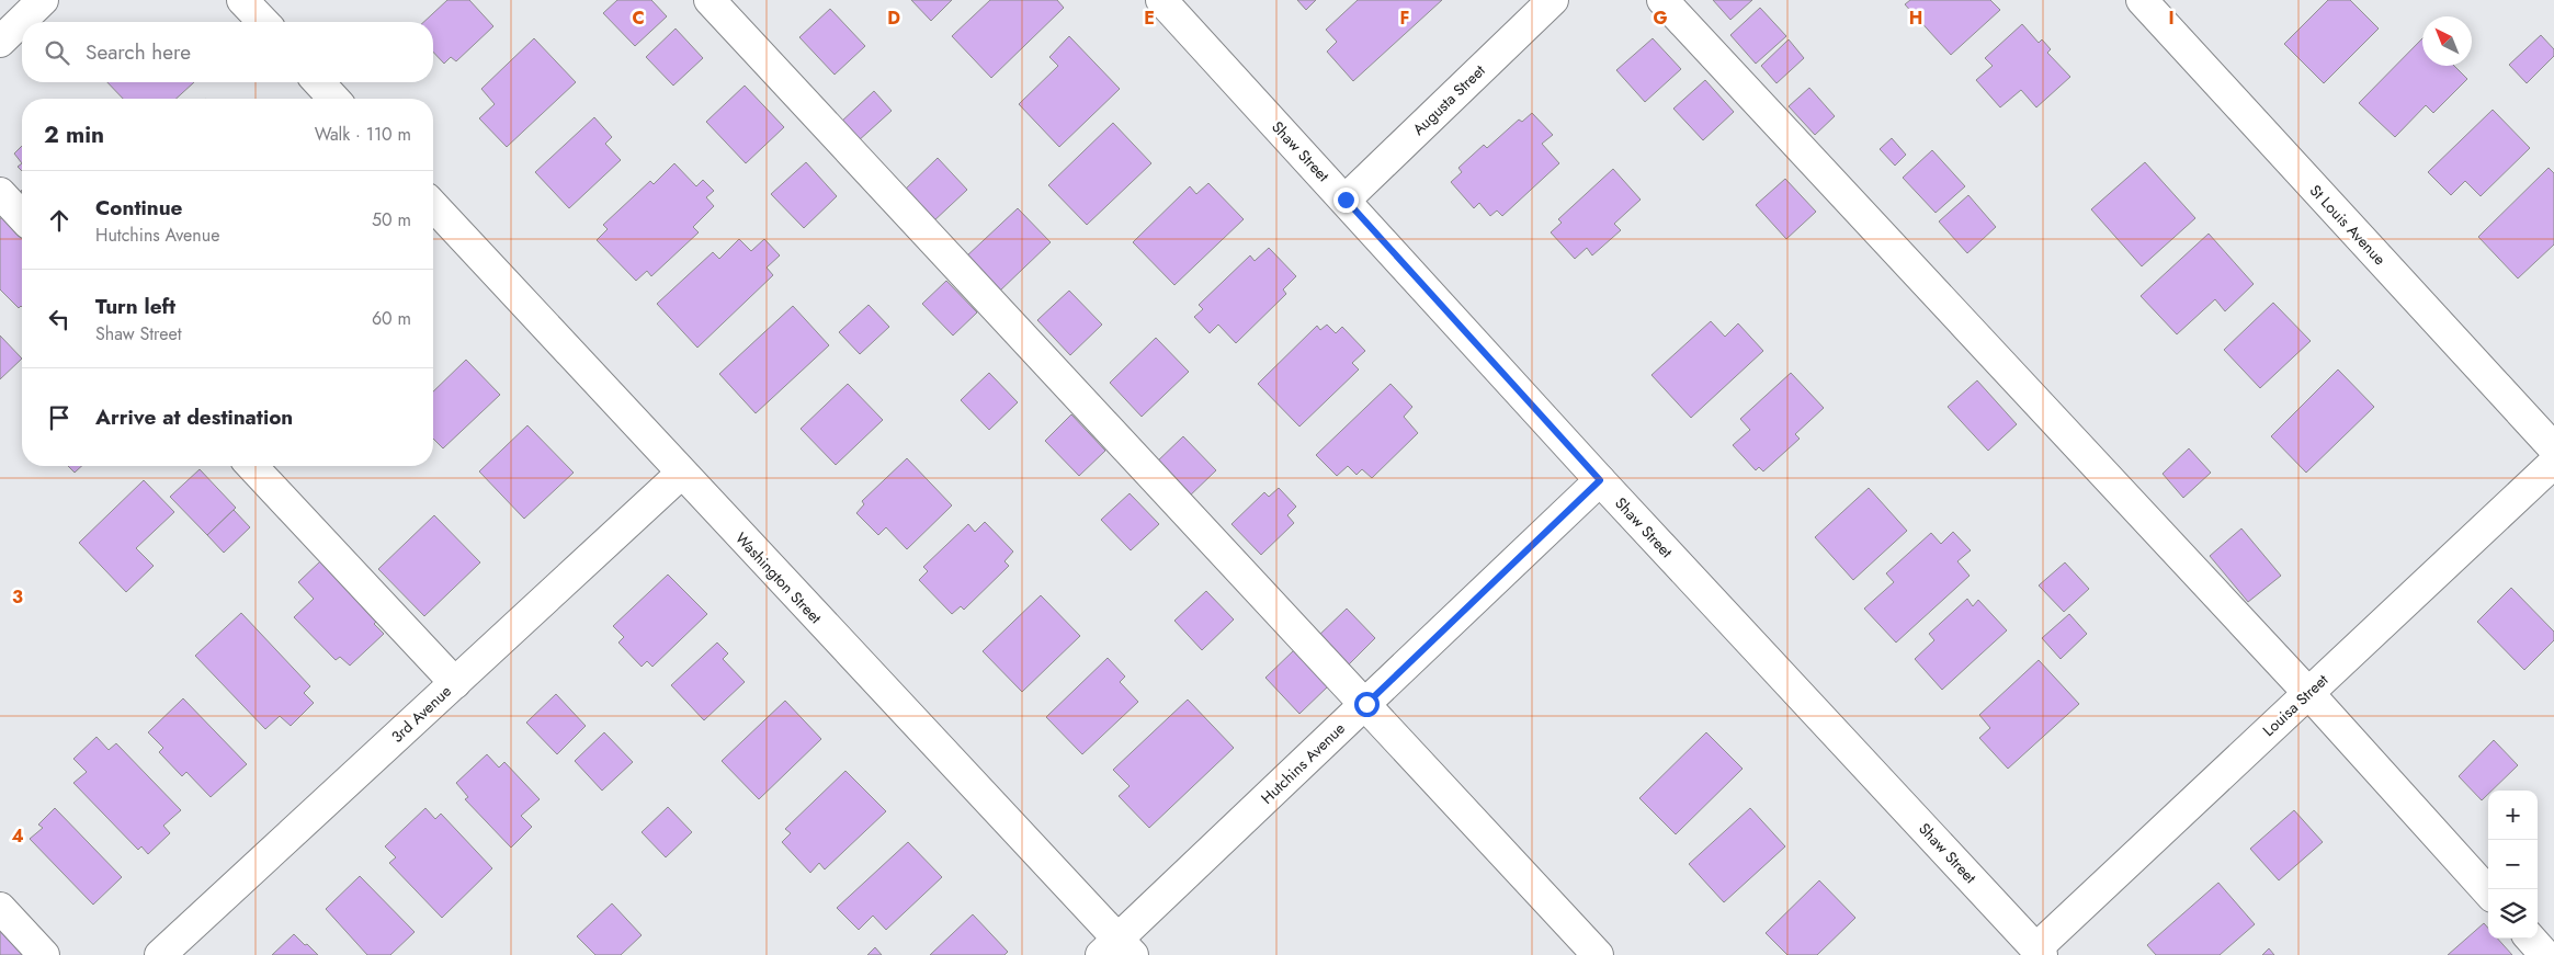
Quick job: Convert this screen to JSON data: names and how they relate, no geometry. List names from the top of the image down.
{
  "streets": {
    "street": [
      "Augusta Street",
      "Shaw Street",
      "St Louis Avenue",
      "Washington Street",
      "Louisa Street",
      "3rd Avenue",
      "Hutchins Avenue"
    ]
  },
  "crossings": [
    ["Augusta Street", "Shaw Street"],
    ["Shaw Street", "Louisa Street"],
    ["Shaw Street", "Hutchins Avenue"],
    ["Washington Street", "3rd Avenue"],
    ["Washington Street", "Hutchins Avenue"]
  ],
  "north": "top left",
  "page": {
    "search": "Search here",
    "heading": ["2 min", "Walk · 110 m"],
    "list": [
      ["Continue", "Hutchins Avenue", "50 m"],
      ["Turn left", "Shaw Street", "60 m"],
      "Arrive at destination"
    ],
    "map_buttons": ["+", "−"]
  },
  "grid": {
    "columns": [
      "C",
      "D",
      "E",
      "F",
      "G",
      "H",
      "I"
    ],
    "rows": ["3", "4"]
  }
}
